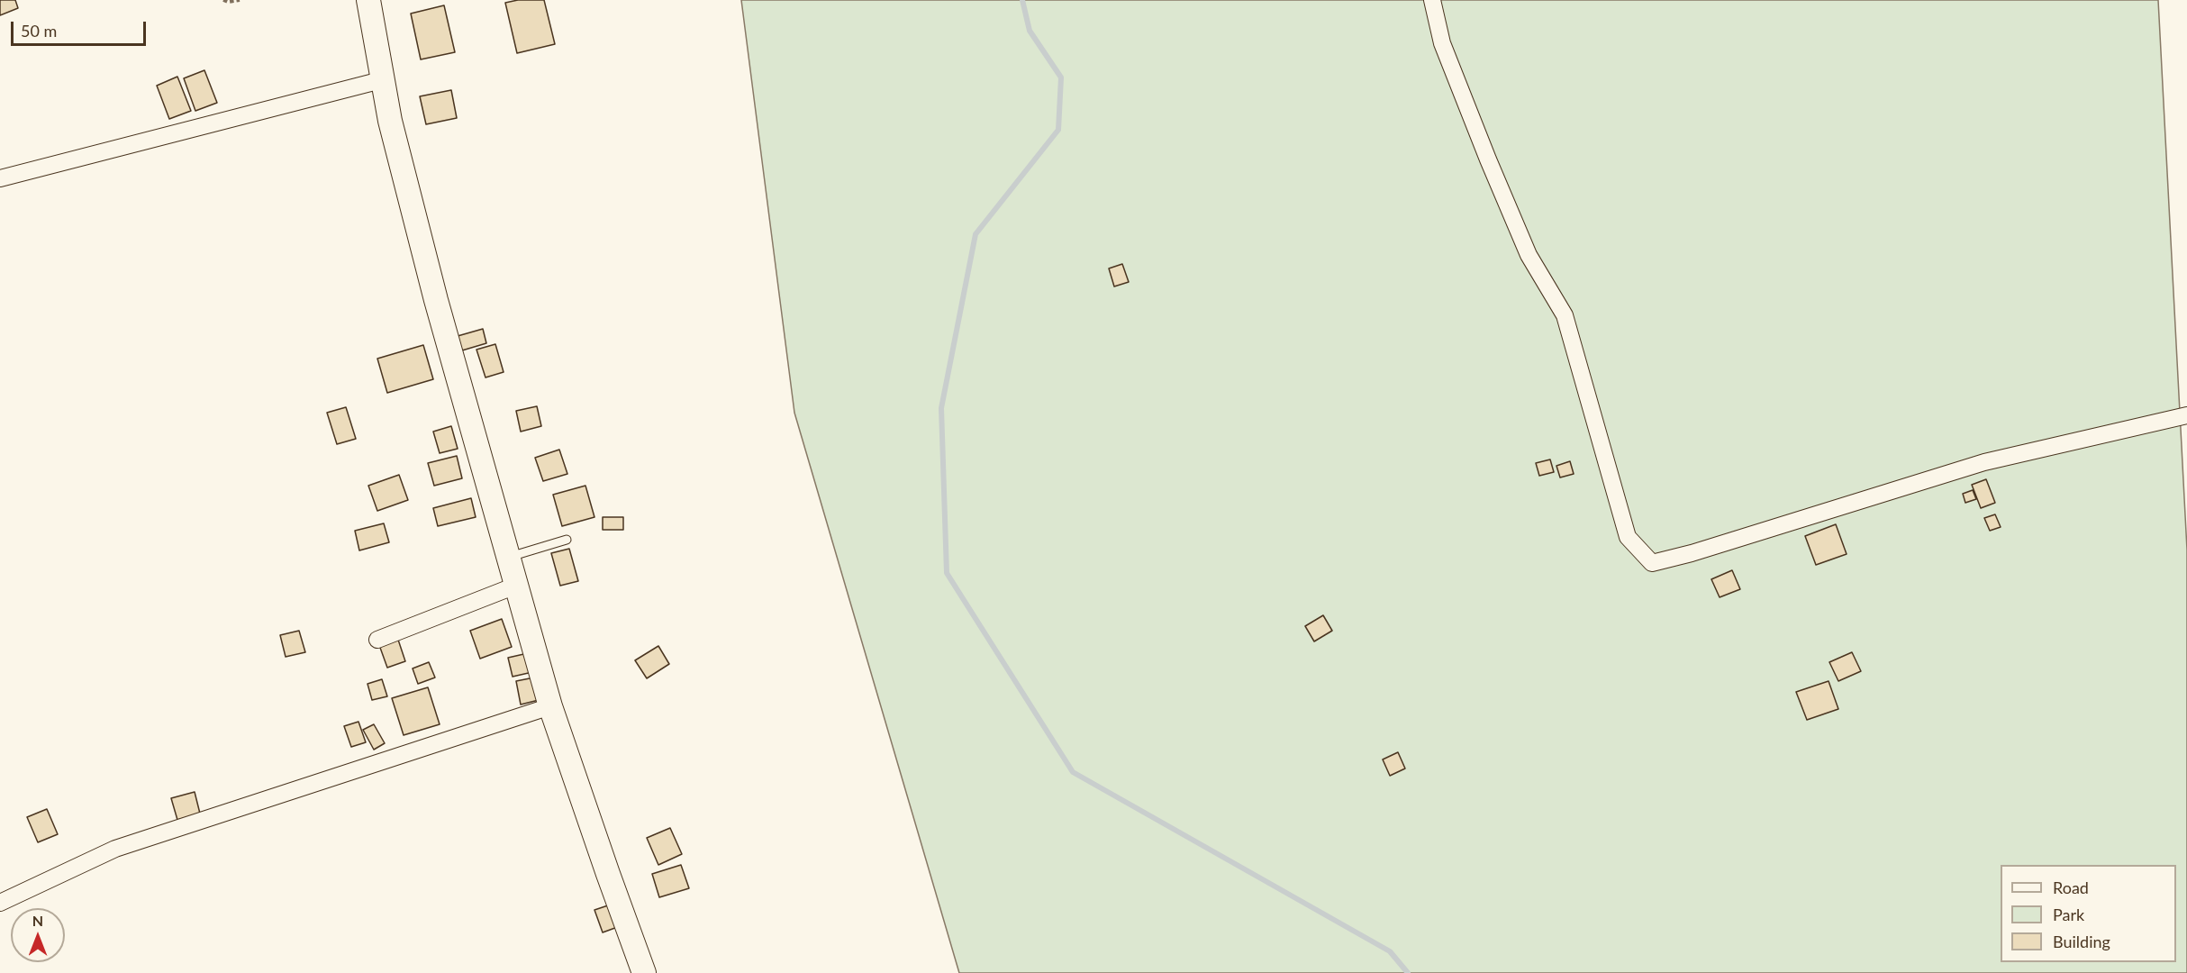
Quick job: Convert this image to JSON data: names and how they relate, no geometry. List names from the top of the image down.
{
  "legend": ["Road", "Park", "Building"],
  "scale_bar": "50 m",
  "north": "top"
}
